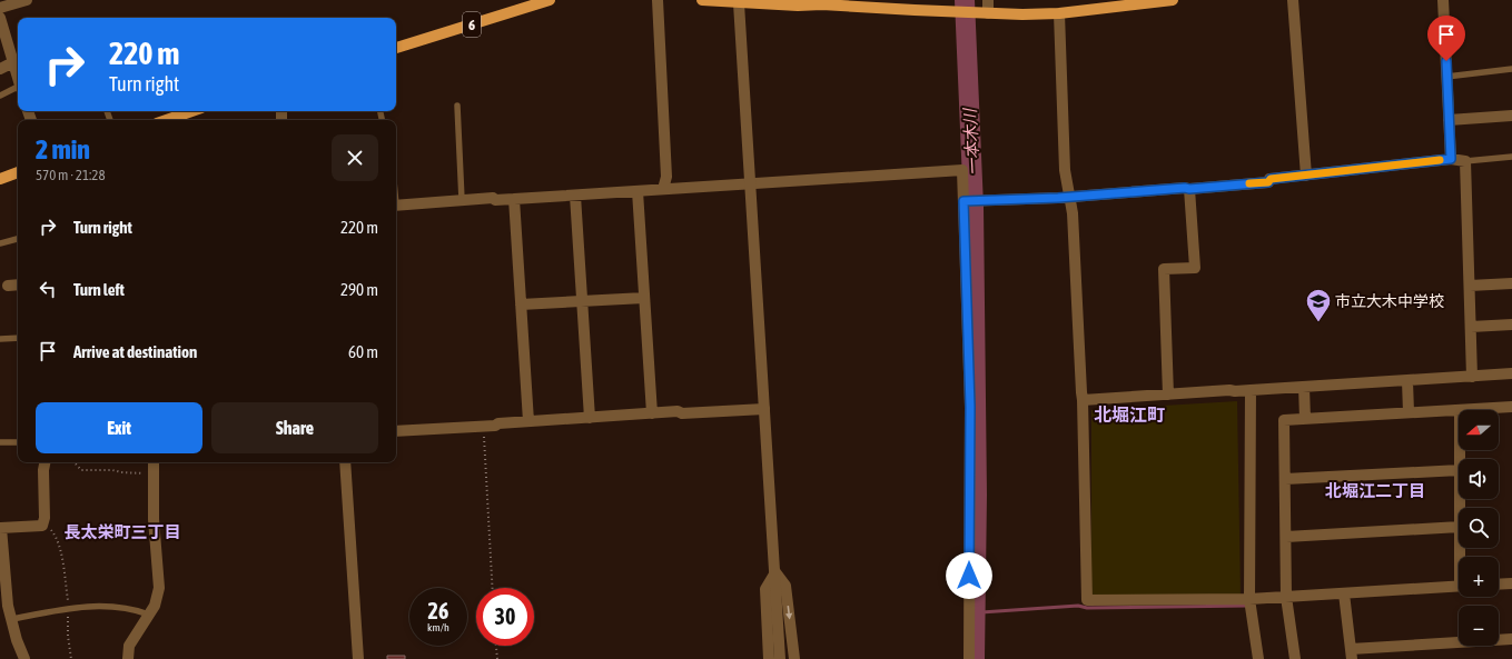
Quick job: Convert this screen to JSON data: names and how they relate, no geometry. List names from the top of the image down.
{
  "streets": {
    "main road": ["6"]
  },
  "districts": ["北堀江町", "北堀江二丁目", "長太栄町三丁目"],
  "water": ["一本木川"],
  "places": {
    "school or university": ["市立大木中学校"]
  },
  "north": "left",
  "page": {
    "turn": ["220 m", "Turn right"],
    "heading": ["2 min", "570 m · 21:28"],
    "list": [
      {
        "name": "Turn right",
        "value": "220 m"
      },
      {
        "name": "Turn left",
        "value": "290 m"
      },
      {
        "name": "Arrive at destination",
        "value": "60 m"
      }
    ],
    "buttons": ["Exit", "Share"],
    "map_buttons": ["+", "−"],
    "speed": "26 km/h",
    "limit": "30"
  }
}
